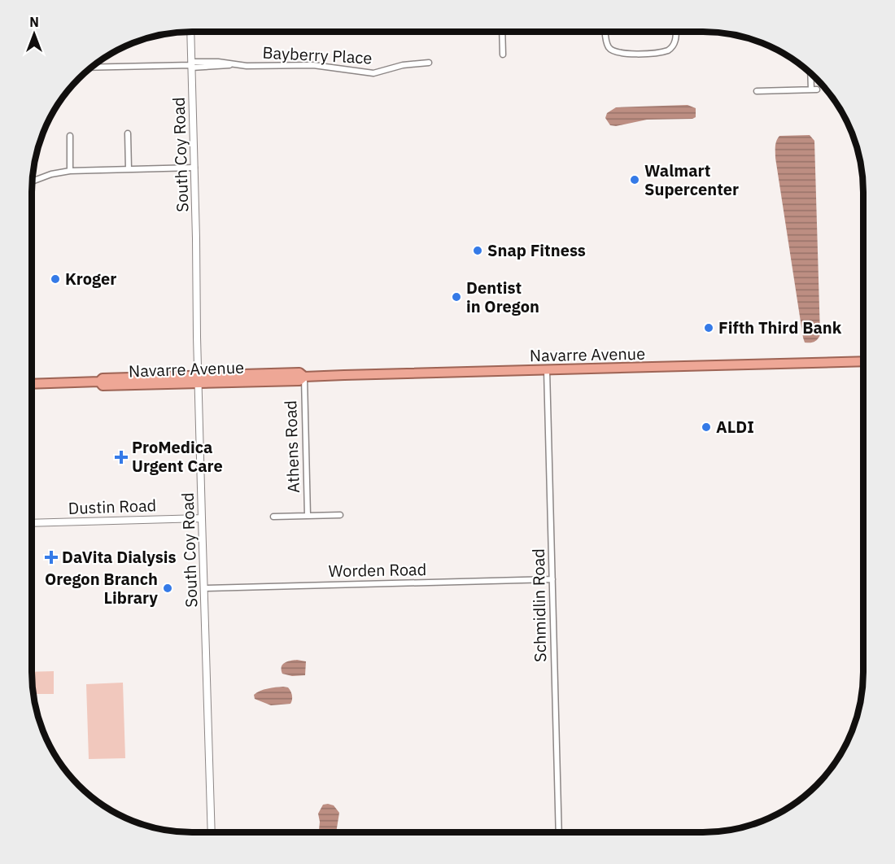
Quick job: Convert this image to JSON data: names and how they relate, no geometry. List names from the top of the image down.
{
  "streets": {
    "highway": ["Navarre Avenue"],
    "street": [
      "Bayberry Place",
      "South Coy Road",
      "Athens Road",
      "Dustin Road",
      "Worden Road",
      "Schmidlin Road"
    ]
  },
  "crossings": [
    ["Bayberry Place", "South Coy Road"],
    ["South Coy Road", "Navarre Avenue"],
    ["South Coy Road", "Dustin Road"],
    ["South Coy Road", "Worden Road"],
    ["Navarre Avenue", "Athens Road"],
    ["Navarre Avenue", "Schmidlin Road"],
    ["Worden Road", "Schmidlin Road"]
  ],
  "places": {
    "other": [
      "Walmart Supercenter",
      "Snap Fitness",
      "Kroger",
      "Dentist in Oregon",
      "Fifth Third Bank",
      "ALDI",
      "Oregon Branch Library"
    ],
    "health": ["ProMedica Urgent Care", "DaVita Dialysis"]
  },
  "north": "top"
}
